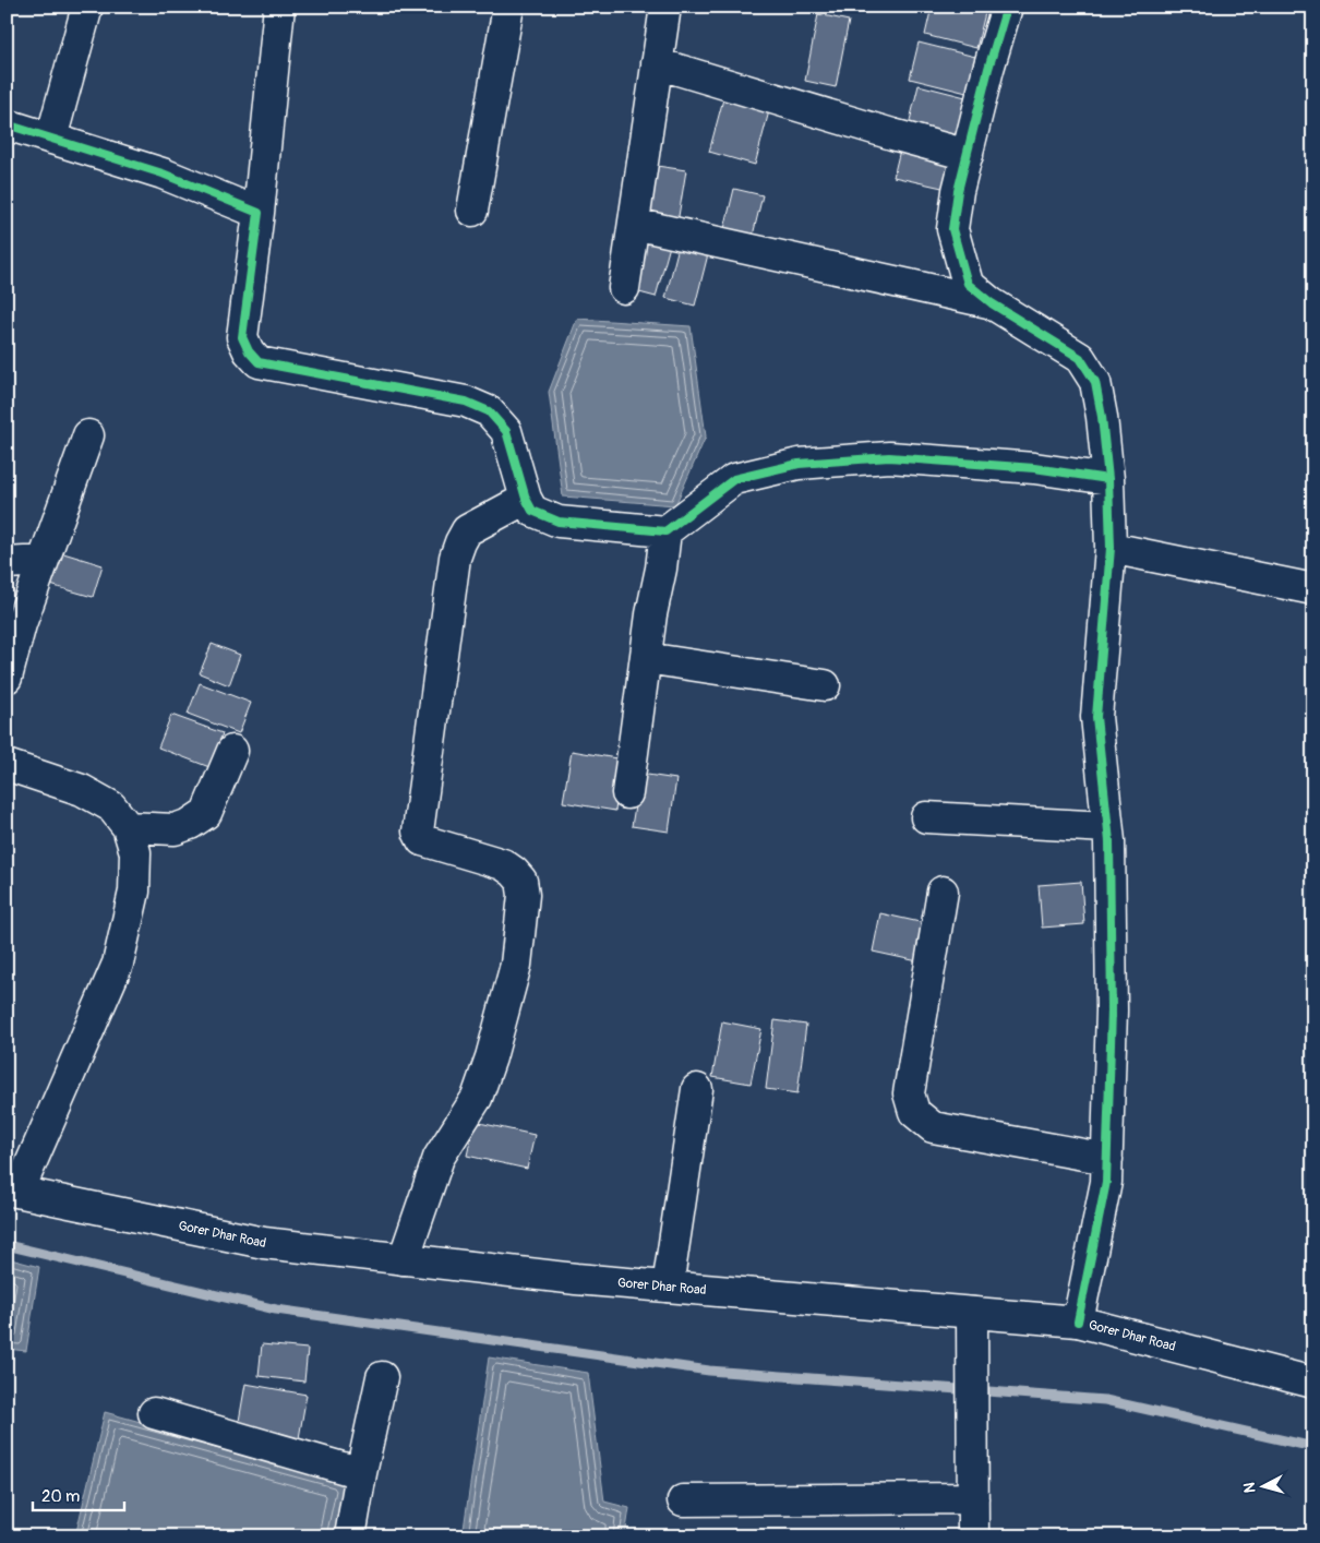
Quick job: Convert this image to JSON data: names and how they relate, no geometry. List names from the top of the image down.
{
  "streets": {
    "street": ["Gorer Dhar Road"]
  },
  "scale_bar": "20 m",
  "north": "left"
}
